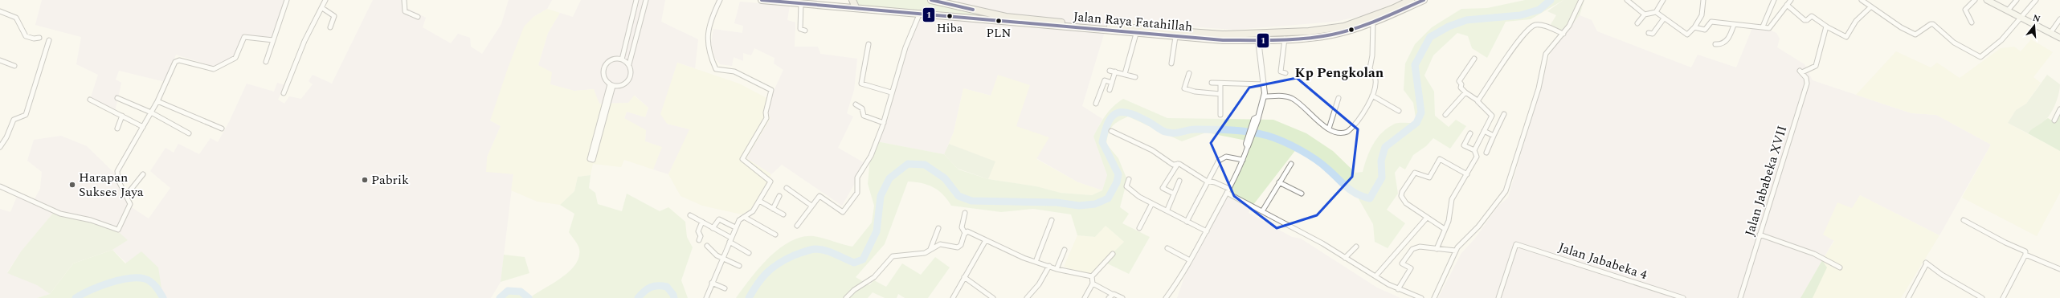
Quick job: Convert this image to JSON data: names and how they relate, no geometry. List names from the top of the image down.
{
  "streets": {
    "highway": ["Jalan Raya Fatahillah"],
    "street": ["Jalan Jababeka XVII", "Jalan Jababeka 4"]
  },
  "districts": ["Kp Pengkolan"],
  "places": [
    "Hiba",
    "PLN",
    "Pabrik",
    "Harapan Sukses Jaya"
  ],
  "lines": ["transit line 1"],
  "north": "top"
}
